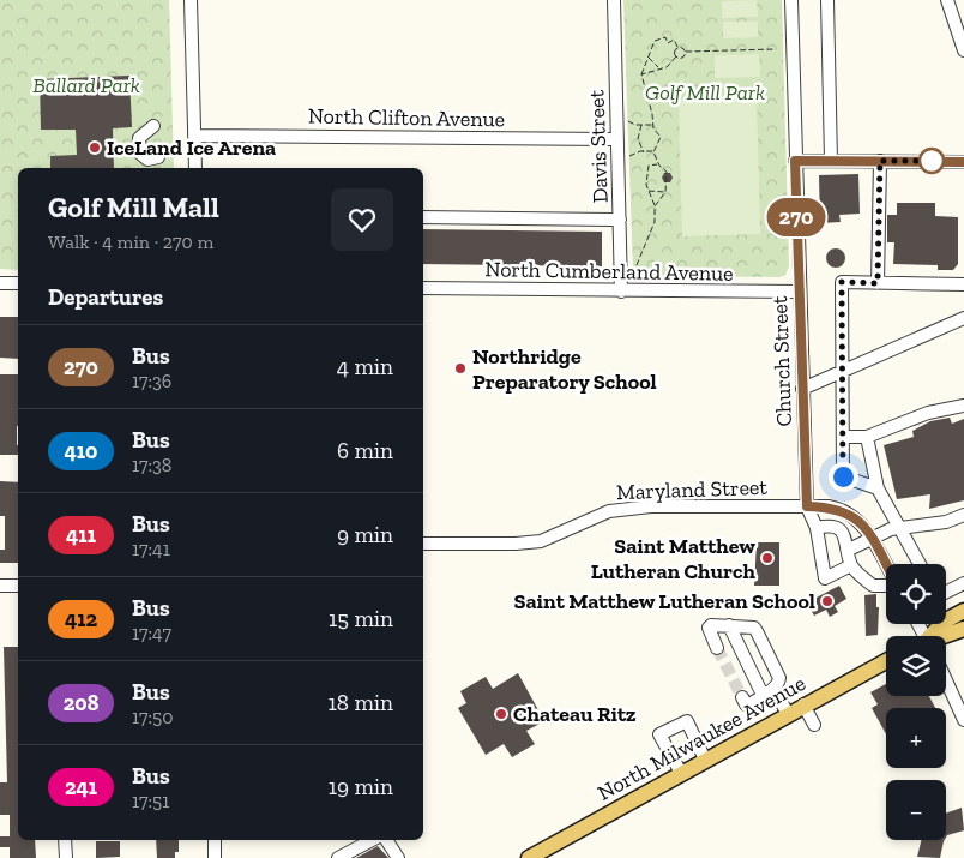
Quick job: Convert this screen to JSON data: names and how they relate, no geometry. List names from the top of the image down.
{
  "streets": {
    "main road": ["North Milwaukee Avenue"],
    "street": [
      "North Clifton Avenue",
      "Davis Street",
      "North Cumberland Avenue",
      "Church Street",
      "Maryland Street"
    ]
  },
  "crossings": [
    ["North Clifton Avenue", "Davis Street"],
    ["Davis Street", "North Cumberland Avenue"],
    ["North Cumberland Avenue", "Church Street"],
    ["Church Street", "Maryland Street"]
  ],
  "parks": ["Ballard Park", "Golf Mill Park"],
  "places": [
    "IceLand Ice Arena",
    "Northridge Preparatory School",
    "Saint Matthew Lutheran Church",
    "Saint Matthew Lutheran School",
    "Chateau Ritz"
  ],
  "lines": ["bus line 270"],
  "page": {
    "on_map": "270",
    "heading": [
      ["Golf Mill Mall", "Walk · 4 min · 270 m"],
      "Departures"
    ],
    "list": [
      {
        "mark": "270",
        "name": "Bus",
        "note": "17:36",
        "value": "4 min"
      },
      {
        "mark": "410",
        "name": "Bus",
        "note": "17:38",
        "value": "6 min"
      },
      {
        "mark": "411",
        "name": "Bus",
        "note": "17:41",
        "value": "9 min"
      },
      {
        "mark": "412",
        "name": "Bus",
        "note": "17:47",
        "value": "15 min"
      },
      {
        "mark": "208",
        "name": "Bus",
        "note": "17:50",
        "value": "18 min"
      },
      {
        "mark": "241",
        "name": "Bus",
        "note": "17:51",
        "value": "19 min"
      }
    ],
    "map_buttons": ["+", "−"]
  }
}
